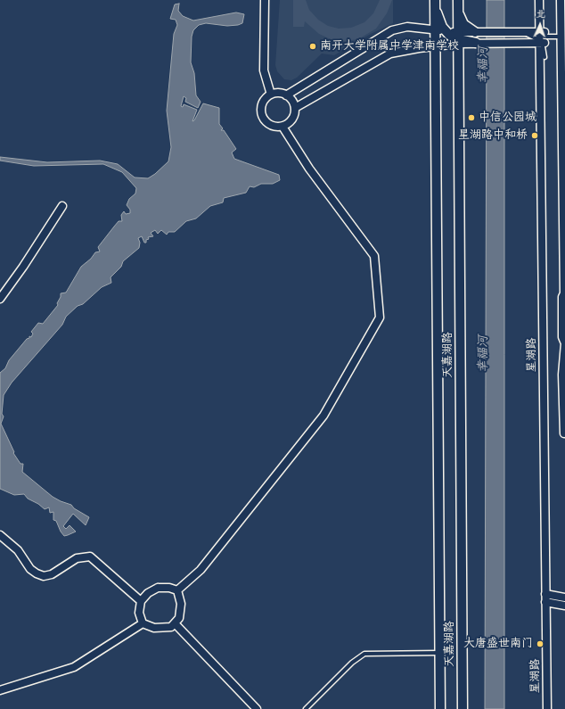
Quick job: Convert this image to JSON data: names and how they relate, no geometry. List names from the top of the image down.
{
  "streets": {
    "street": ["天嘉湖路", "星湖路"]
  },
  "water": ["幸福河"],
  "places": [
    "南开大学附属中学津南学校",
    "中信公园城",
    "星湖路中和桥",
    "大唐盛世南门"
  ],
  "north": "top"
}
